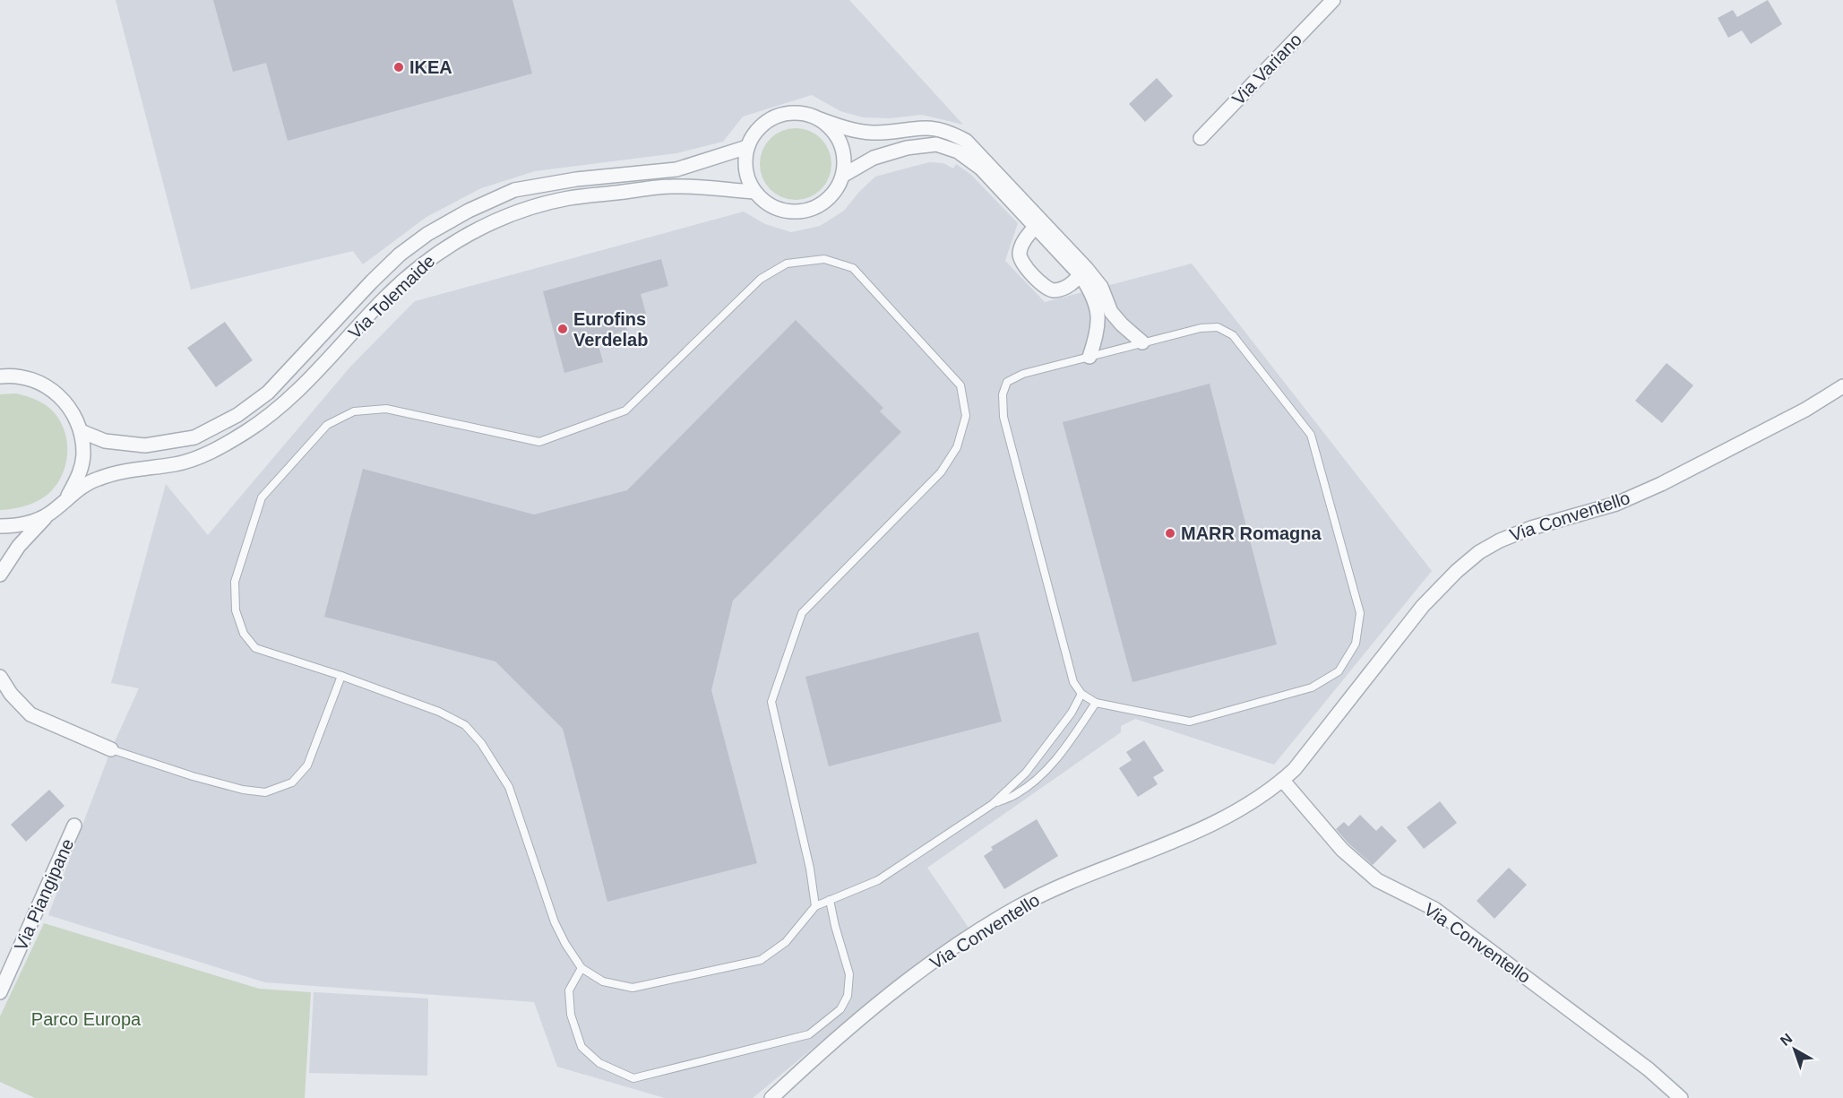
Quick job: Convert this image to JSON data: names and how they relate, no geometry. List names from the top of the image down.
{
  "streets": {
    "street": [
      "Via Variano",
      "Via Tolemaide",
      "Via Conventello",
      "Via Piangipane"
    ]
  },
  "parks": ["Parco Europa"],
  "places": ["IKEA", "Eurofins Verdelab", "MARR Romagna"],
  "north": "top left"
}
